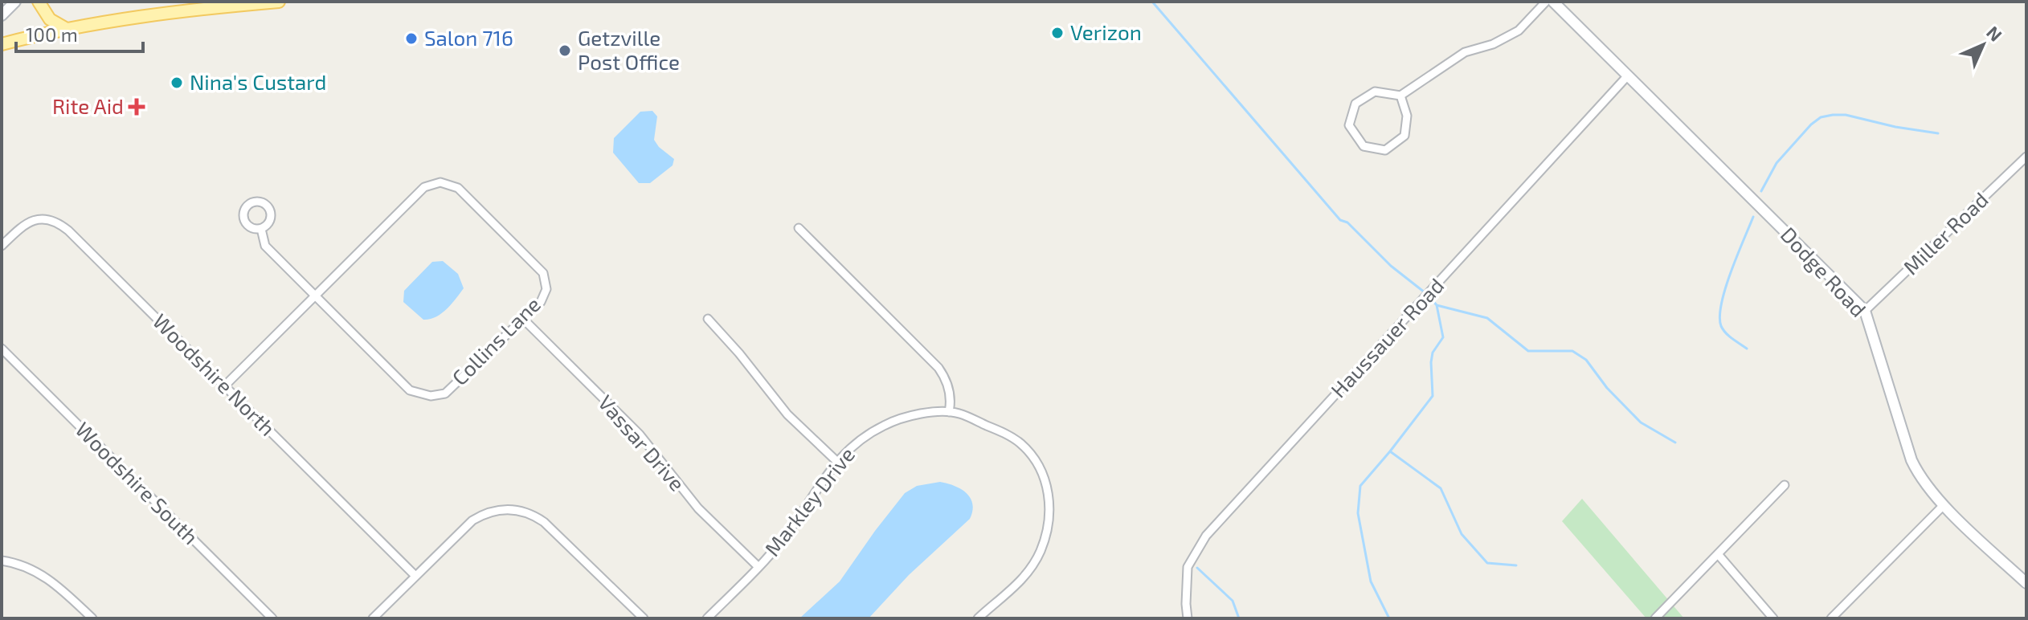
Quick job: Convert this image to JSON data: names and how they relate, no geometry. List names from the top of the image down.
{
  "streets": {
    "street": [
      "Miller Road",
      "Dodge Road",
      "Haussauer Road",
      "Collins Lane",
      "Woodshire North",
      "Vassar Drive",
      "Woodshire South",
      "Markley Drive"
    ]
  },
  "crossings": [
    ["Miller Road", "Dodge Road"],
    ["Dodge Road", "Haussauer Road"],
    ["Collins Lane", "Woodshire North"],
    ["Collins Lane", "Vassar Drive"],
    ["Vassar Drive", "Markley Drive"]
  ],
  "places": {
    "other": [
      "Verizon",
      "Salon 716",
      "Getzville Post Office",
      "Nina's Custard"
    ],
    "health": ["Rite Aid"]
  },
  "scale_bar": "100 m",
  "north": "top right"
}
